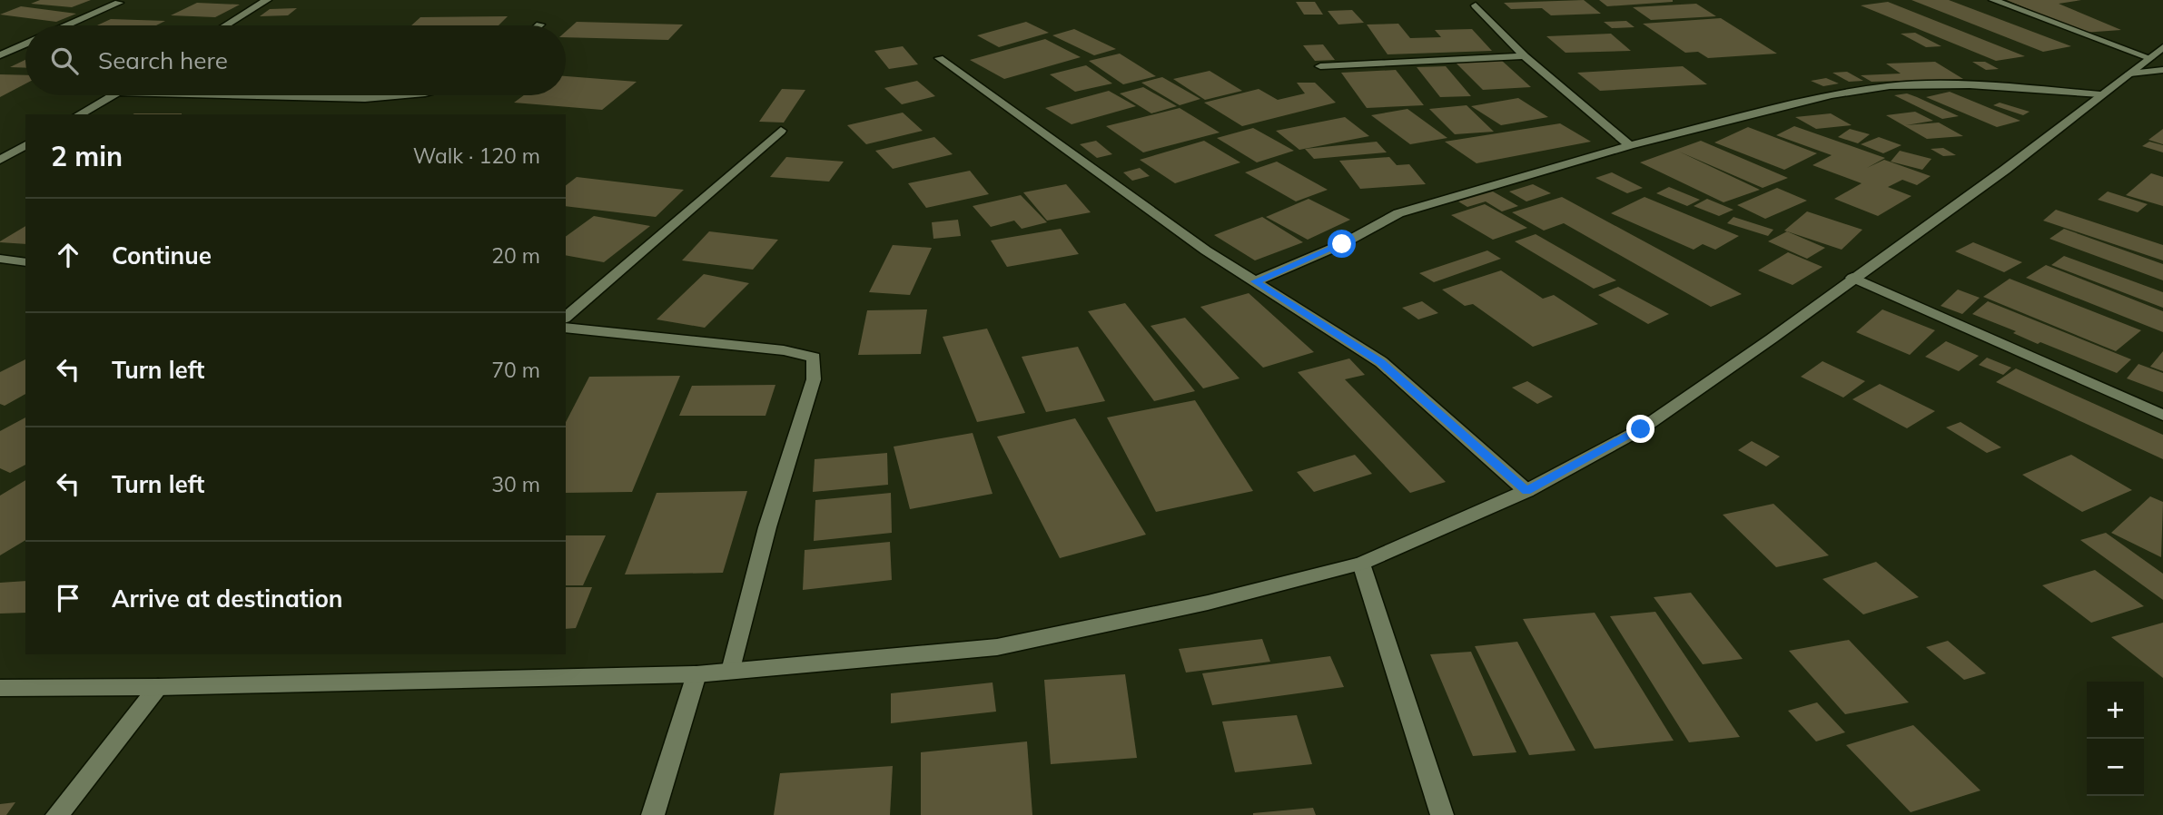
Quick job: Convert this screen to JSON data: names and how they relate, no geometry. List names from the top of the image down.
{
  "page": {
    "search": "Search here",
    "heading": ["2 min", "Walk · 120 m"],
    "list": [
      ["Continue", "20 m"],
      ["Turn left", "70 m"],
      ["Turn left", "30 m"],
      "Arrive at destination"
    ],
    "map_buttons": ["+", "−"]
  }
}
